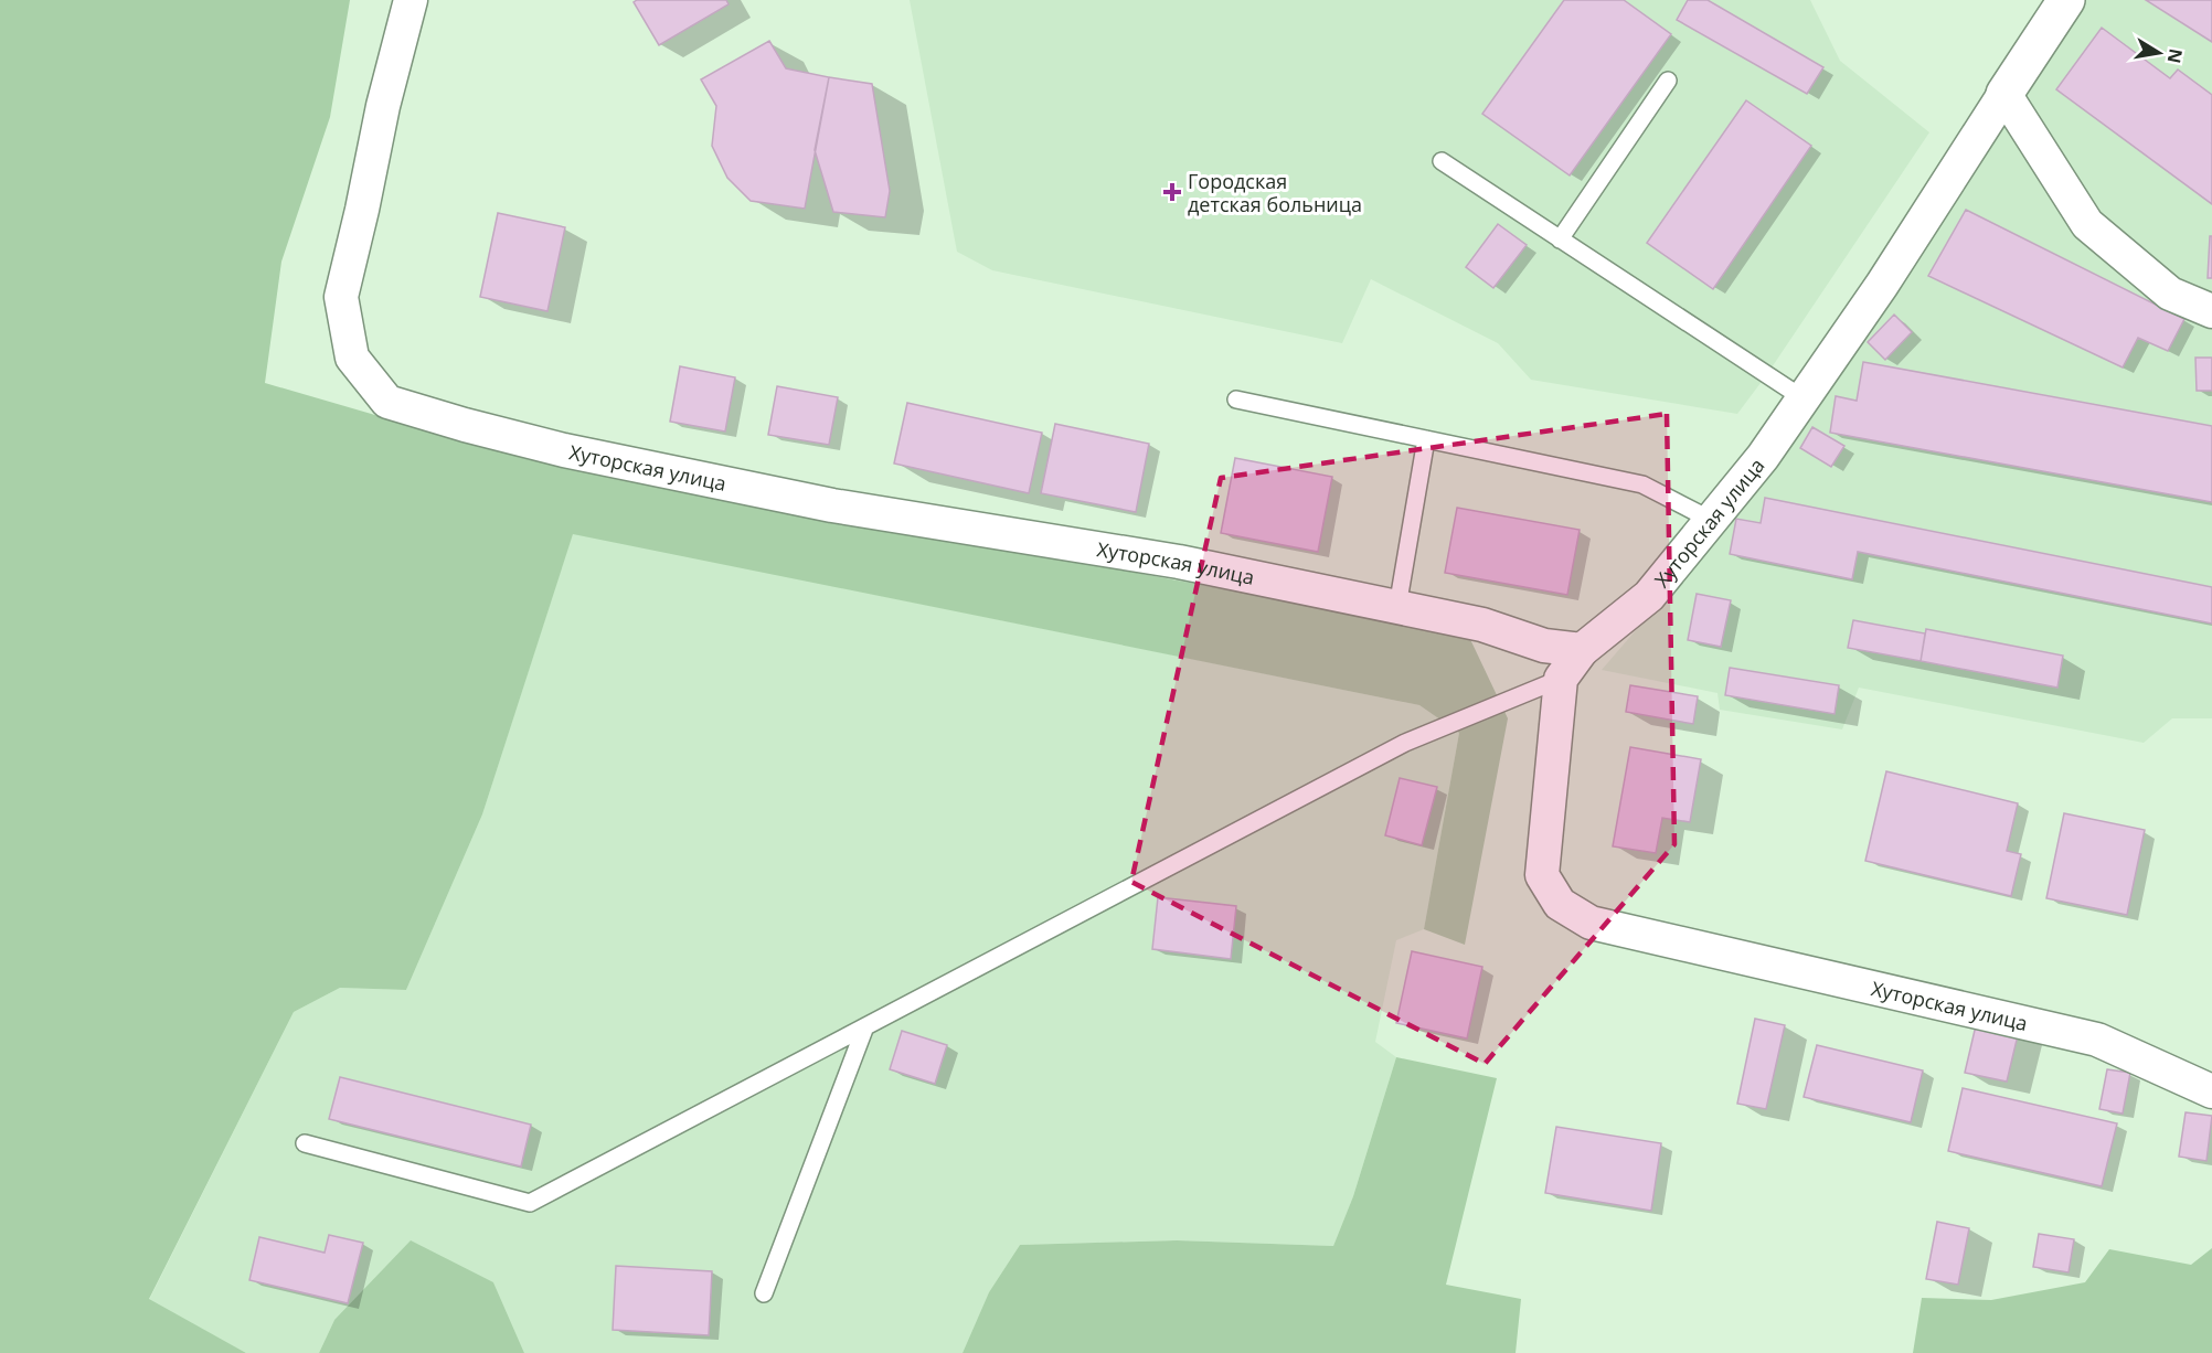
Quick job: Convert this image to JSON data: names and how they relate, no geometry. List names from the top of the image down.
{
  "streets": {
    "street": ["Хуторская улица"]
  },
  "places": {
    "health": ["Городская детская больница"]
  },
  "north": "right"
}
